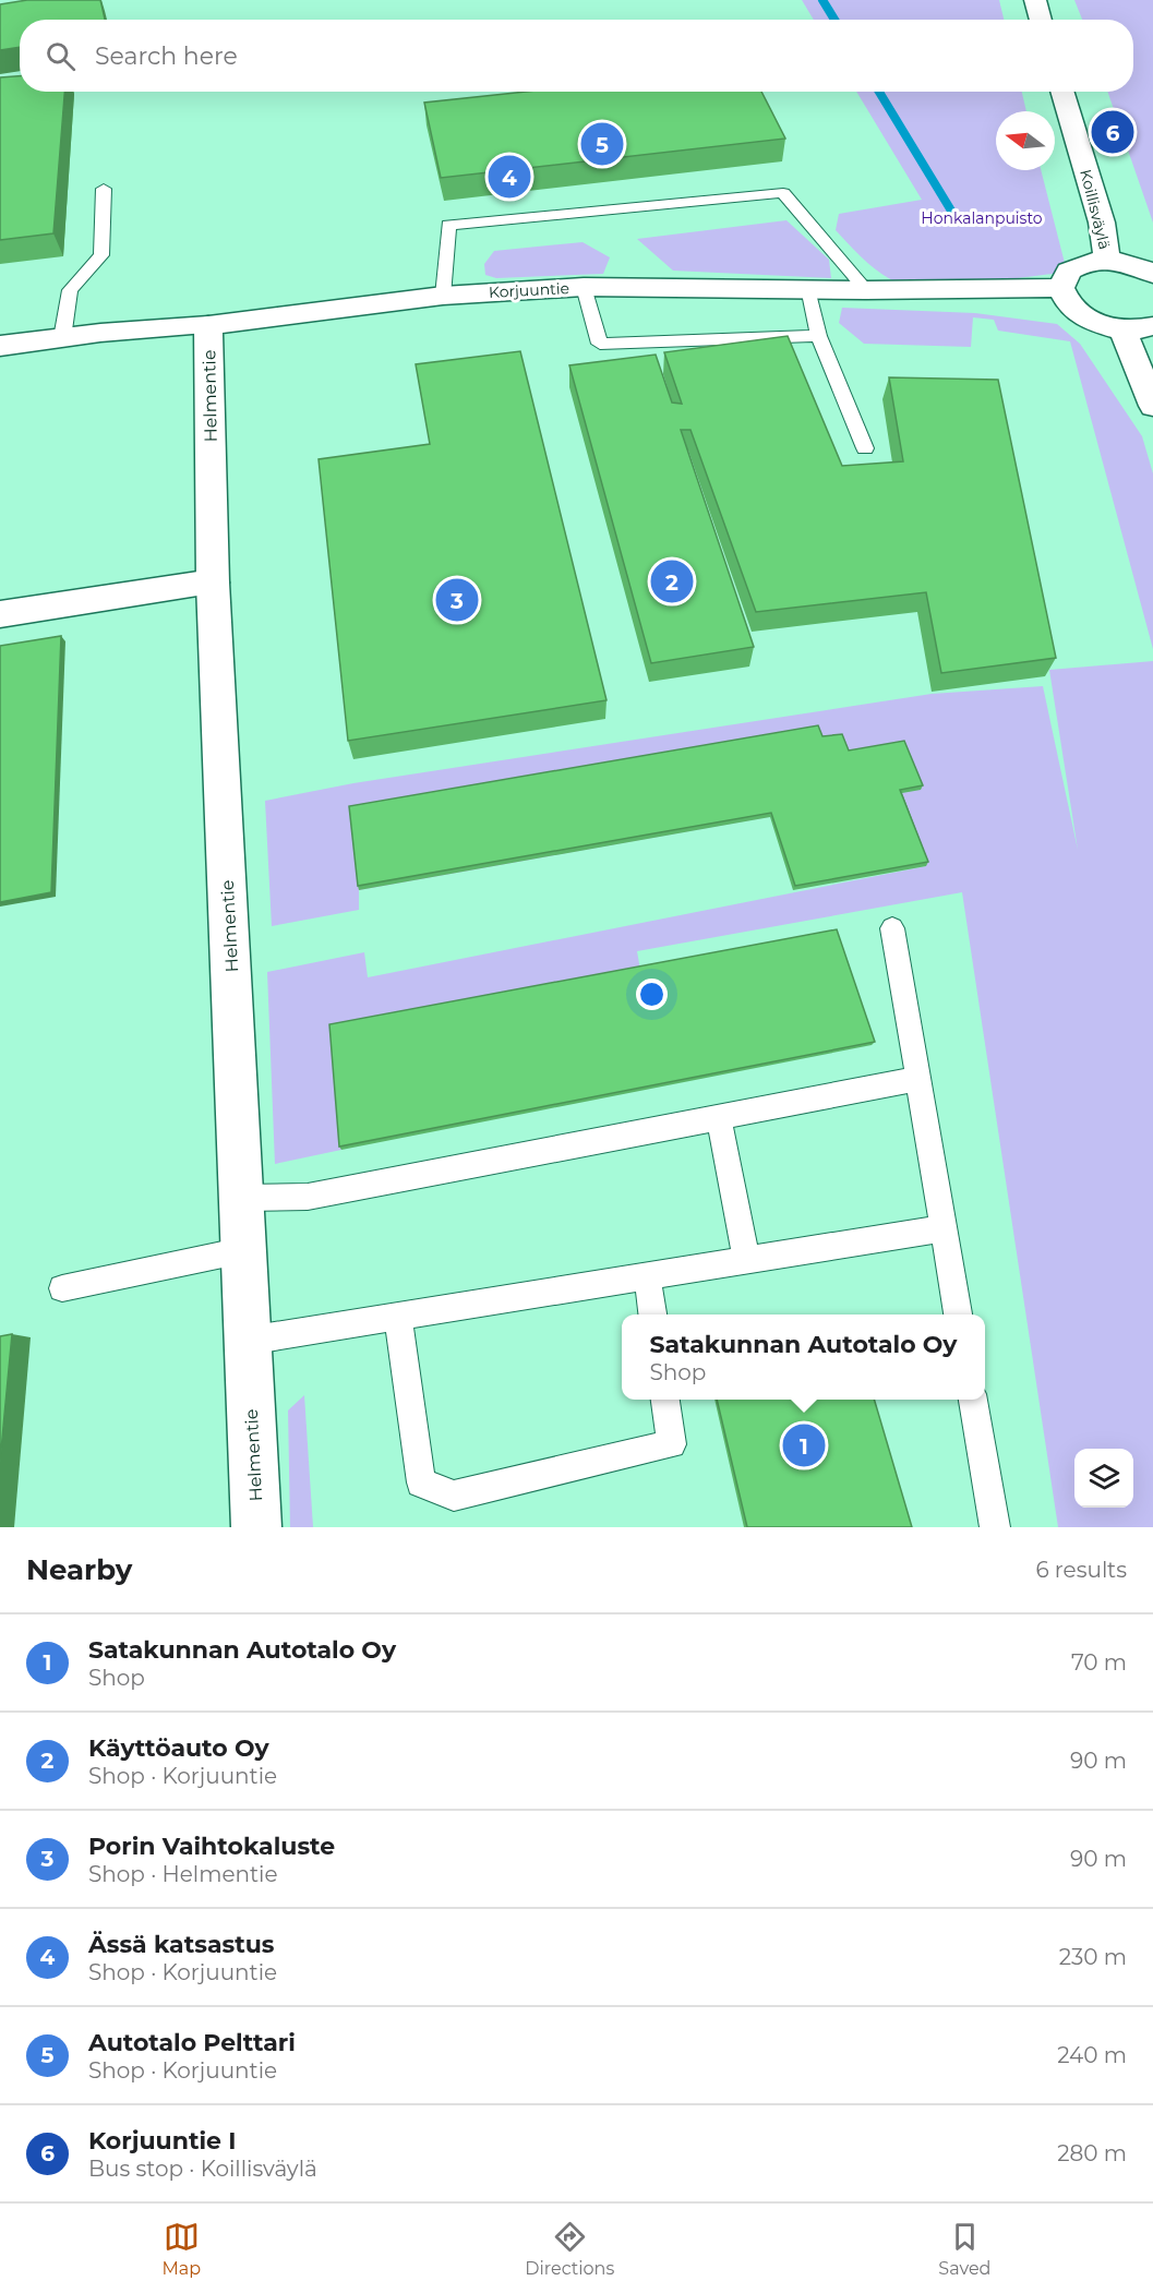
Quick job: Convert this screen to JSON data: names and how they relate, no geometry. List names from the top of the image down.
{
  "streets": {
    "street": ["Koillisväylä", "Korjuuntie", "Helmentie"]
  },
  "crossings": [
    ["Korjuuntie", "Helmentie"]
  ],
  "parks": ["Honkalanpuisto"],
  "north": "left",
  "page": {
    "search": "Search here",
    "pins": [
      "6",
      "5",
      "4",
      "2",
      "3",
      "1"
    ],
    "popup": ["Satakunnan Autotalo Oy", "Shop"],
    "heading": ["Nearby", "6 results"],
    "list": [
      {
        "mark": "1",
        "name": "Satakunnan Autotalo Oy",
        "note": "Shop",
        "value": "70 m"
      },
      {
        "mark": "2",
        "name": "Käyttöauto Oy",
        "note": "Shop · Korjuuntie",
        "value": "90 m"
      },
      {
        "mark": "3",
        "name": "Porin Vaihtokaluste",
        "note": "Shop · Helmentie",
        "value": "90 m"
      },
      {
        "mark": "4",
        "name": "Ässä katsastus",
        "note": "Shop · Korjuuntie",
        "value": "230 m"
      },
      {
        "mark": "5",
        "name": "Autotalo Pelttari",
        "note": "Shop · Korjuuntie",
        "value": "240 m"
      },
      {
        "mark": "6",
        "name": "Korjuuntie I",
        "note": "Bus stop · Koillisväylä",
        "value": "280 m"
      }
    ],
    "nav": ["Map", "Directions", "Saved"]
  }
}
